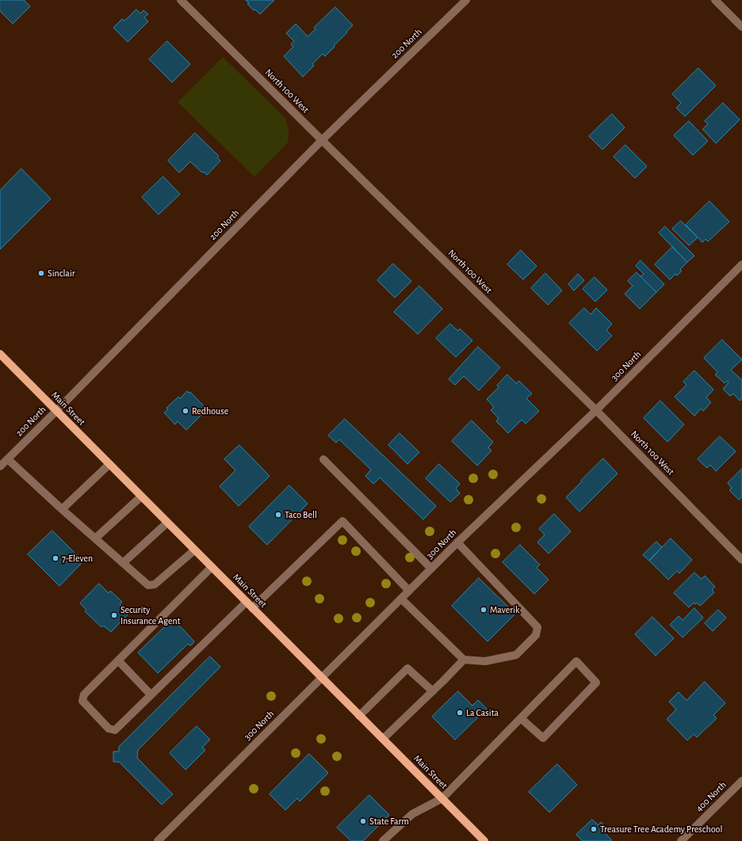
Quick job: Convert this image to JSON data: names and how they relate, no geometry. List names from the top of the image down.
{
  "streets": {
    "main road": ["Main Street"],
    "street": [
      "200 North",
      "North 100 West",
      "300 North",
      "400 North"
    ]
  },
  "crossings": [
    ["200 North", "North 100 West"],
    ["200 North", "Main Street"],
    ["North 100 West", "300 North"],
    ["300 North", "Main Street"]
  ],
  "places": [
    "Sinclair",
    "Redhouse",
    "Taco Bell",
    "7-Eleven",
    "Maverik",
    "Security Insurance Agent",
    "La Casita",
    "State Farm",
    "Treasure Tree Academy Preschool"
  ]
}
